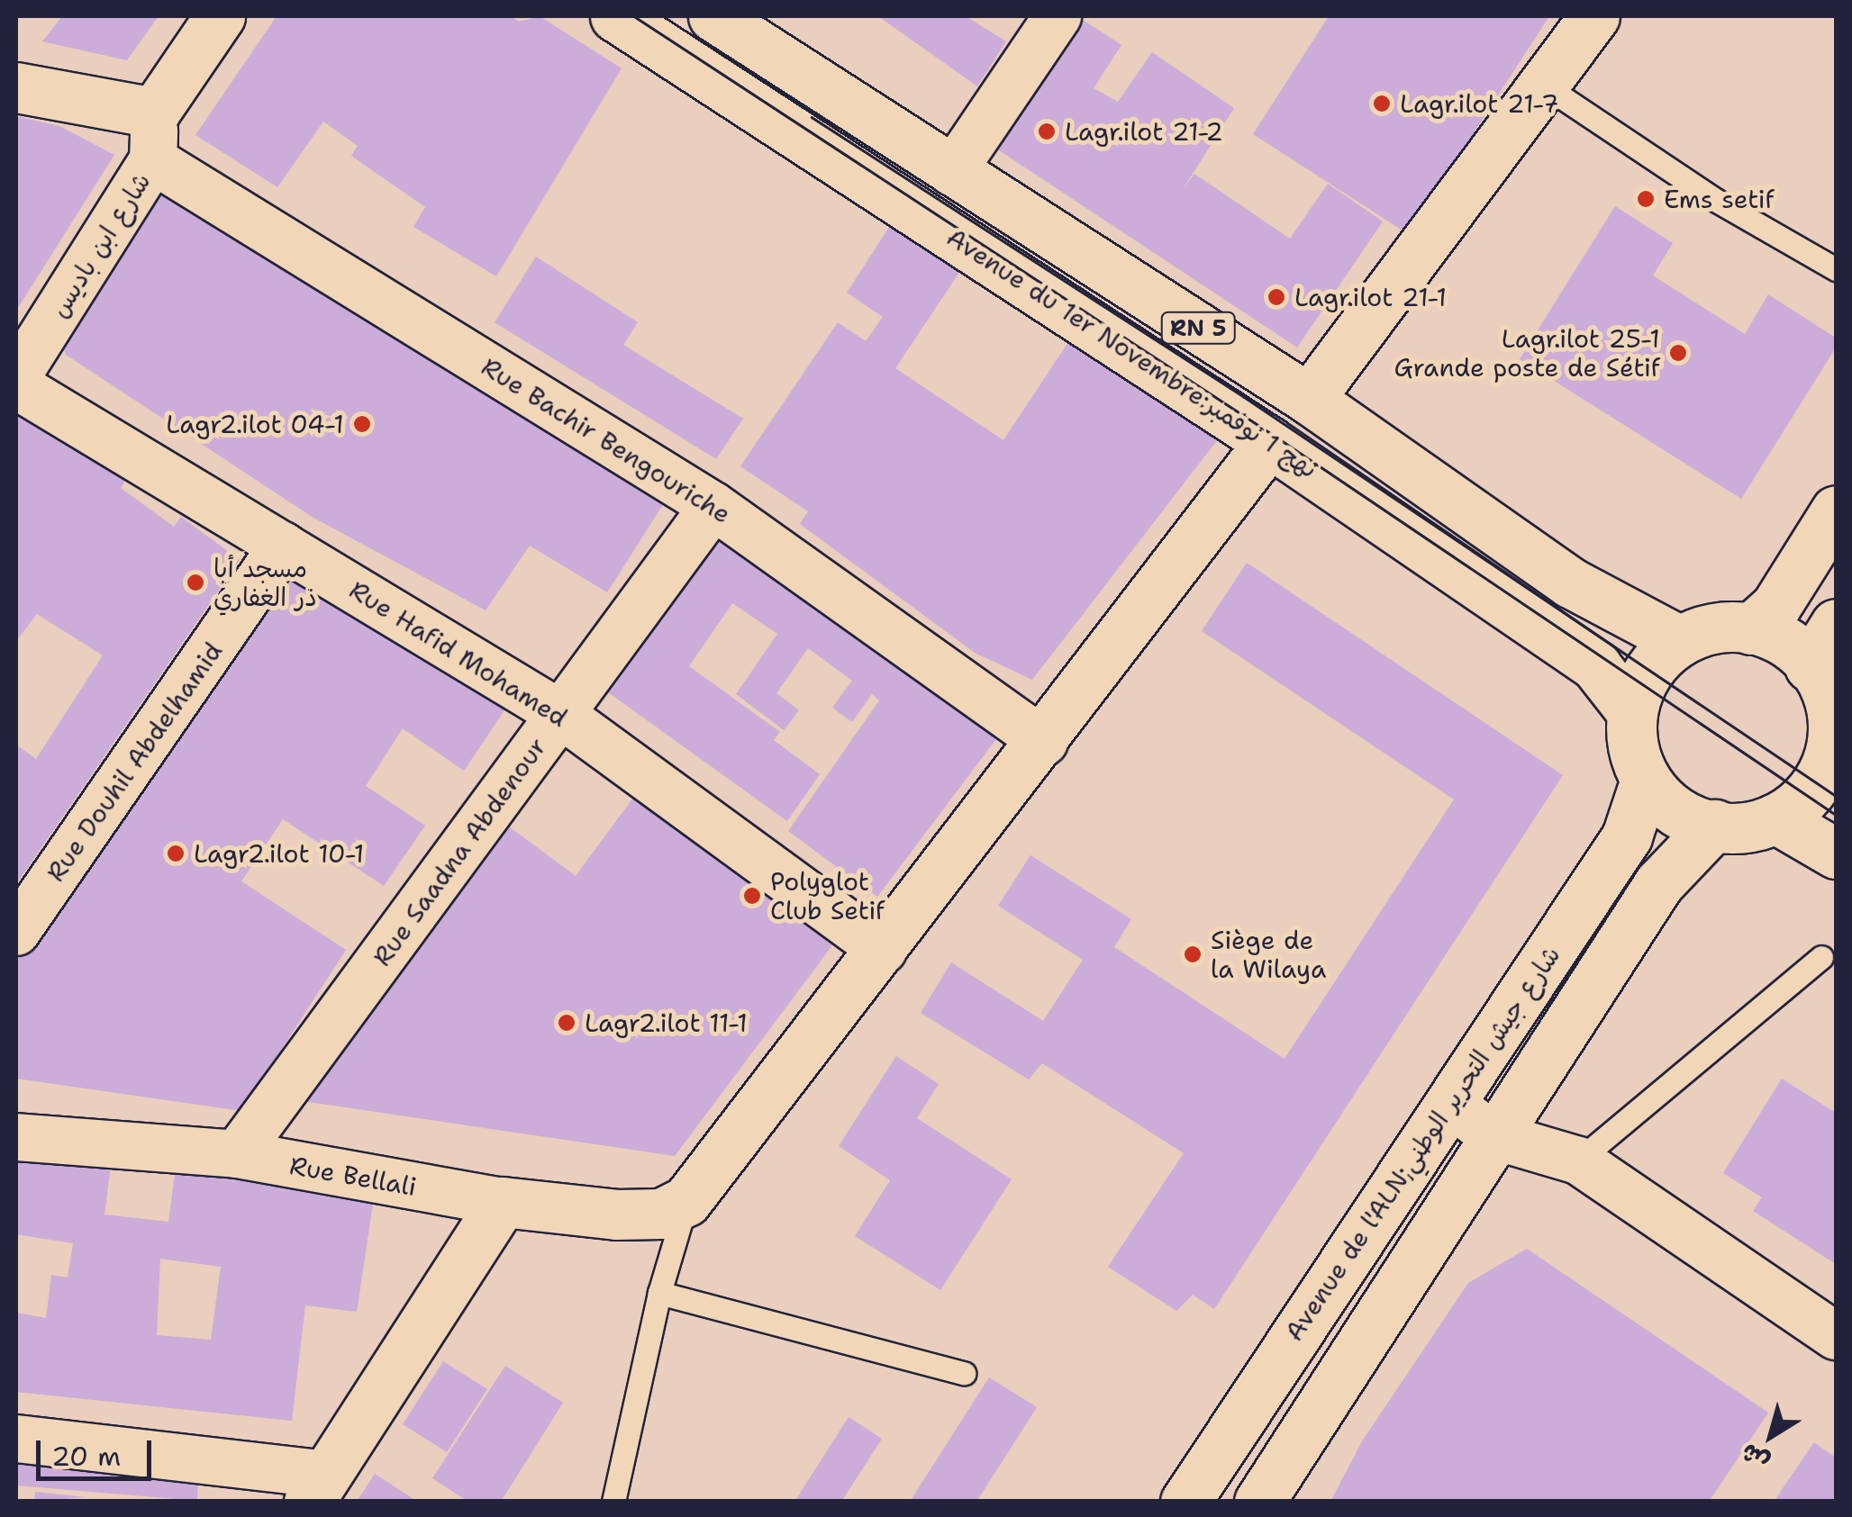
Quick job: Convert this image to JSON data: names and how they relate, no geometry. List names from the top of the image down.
{
  "streets": {
    "main road": [
      "شارع ابن باديس",
      "RN 5",
      "Avenue du 1er Novembre;نهج 1 نوفمبر",
      "Avenue de l'ALN;شارع جيش التحرير الوطني",
      "Rue Bellali"
    ],
    "street": [
      "Rue Bachir Bengouriche",
      "Rue Hafid Mohamed",
      "Rue Douhil Abdelhamid",
      "Rue Saadna Abdenour"
    ]
  },
  "crossings": [
    ["شارع ابن باديس", "Rue Bachir Bengouriche"],
    ["RN 5", "Avenue du 1er Novembre;نهج 1 نوفمبر"],
    ["RN 5", "Avenue de l'ALN;شارع جيش التحرير الوطني"],
    ["Avenue du 1er Novembre;نهج 1 نوفمبر", "Avenue de l'ALN;شارع جيش التحرير الوطني"],
    ["Rue Bachir Bengouriche", "Rue Saadna Abdenour"],
    ["Rue Hafid Mohamed", "Rue Douhil Abdelhamid"],
    ["Rue Hafid Mohamed", "Rue Saadna Abdenour"],
    ["Rue Saadna Abdenour", "Rue Bellali"]
  ],
  "places": [
    "Lagr.ilot 21-7",
    "Lagr.ilot 21-2",
    "Ems setif",
    "Lagr.ilot 21-1",
    "Lagr.ilot 25-1 Grande poste de Sétif",
    "Lagr2.ilot 04-1",
    "مسجد أبا ذر الغفاري",
    "Lagr2.ilot 10-1",
    "Polyglot Club Setif",
    "Siège de la Wilaya",
    "Lagr2.ilot 11-1"
  ],
  "scale_bar": "20 m",
  "north": "bottom left"
}
